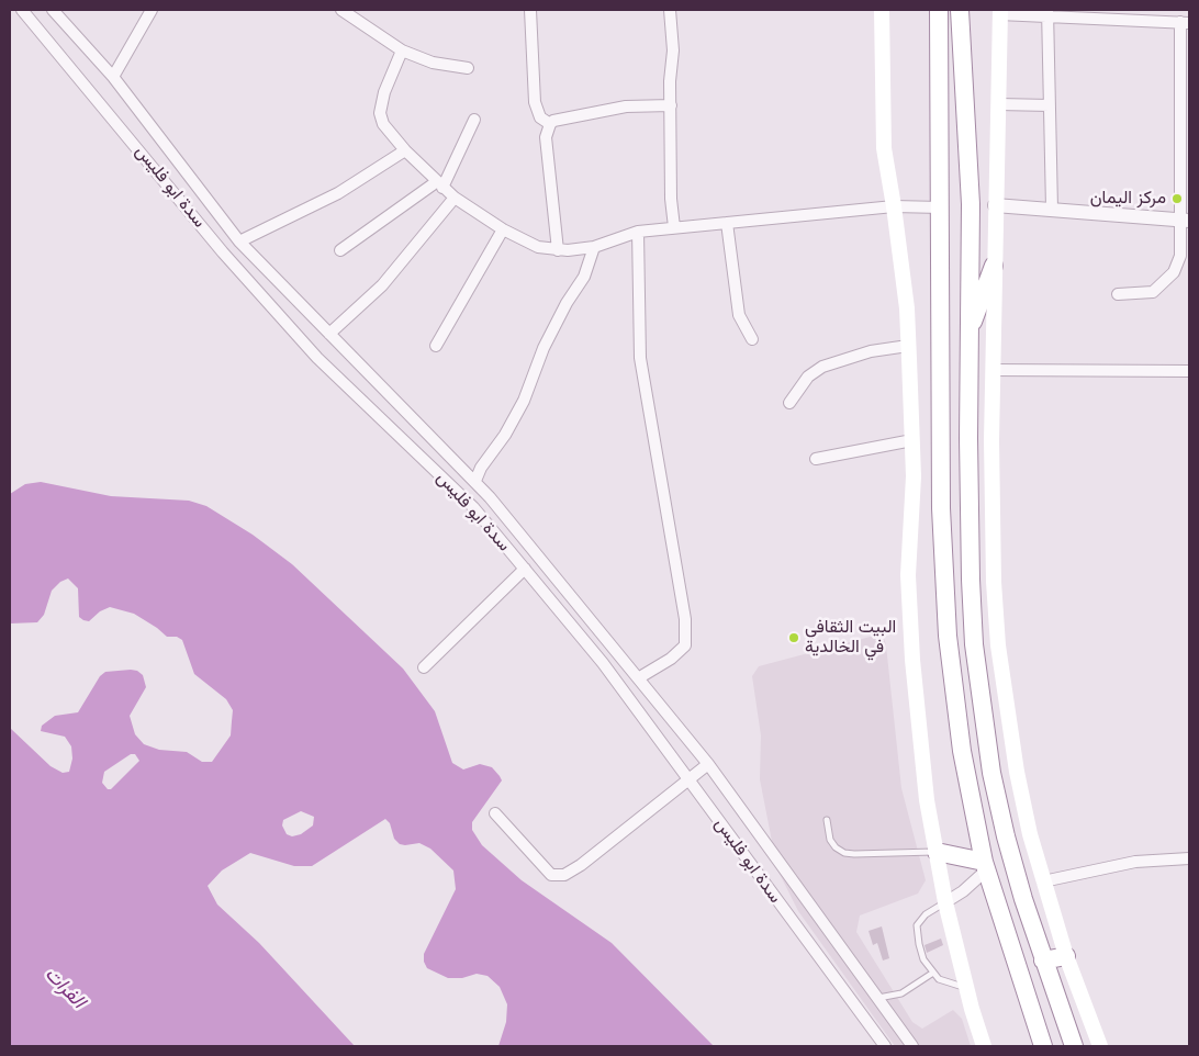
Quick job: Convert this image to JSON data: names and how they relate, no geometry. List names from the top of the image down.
{
  "streets": {
    "street": ["سدة ابو فليس"]
  },
  "water": ["الفرات"],
  "places": ["مركز اليمان", "البيت الثقافي في الخالدية"]
}
